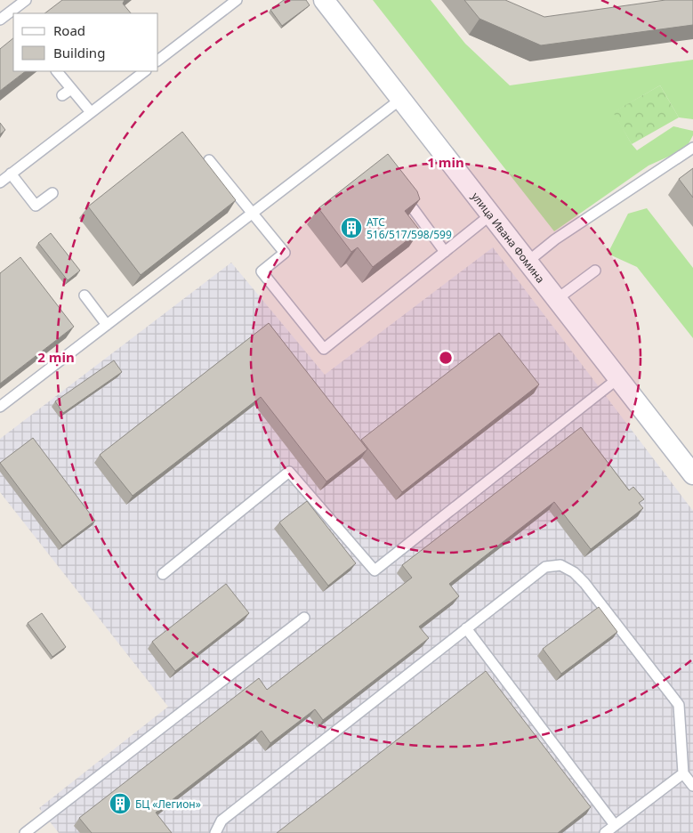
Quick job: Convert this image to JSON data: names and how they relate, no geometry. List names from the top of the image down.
{
  "streets": {
    "street": ["улица Ивана Фомина"]
  },
  "places": {
    "building": ["АТС 516/517/598/599", "БЦ «Легион»"]
  },
  "legend": ["Road", "Building"],
  "rings": ["1 min", "2 min"]
}
